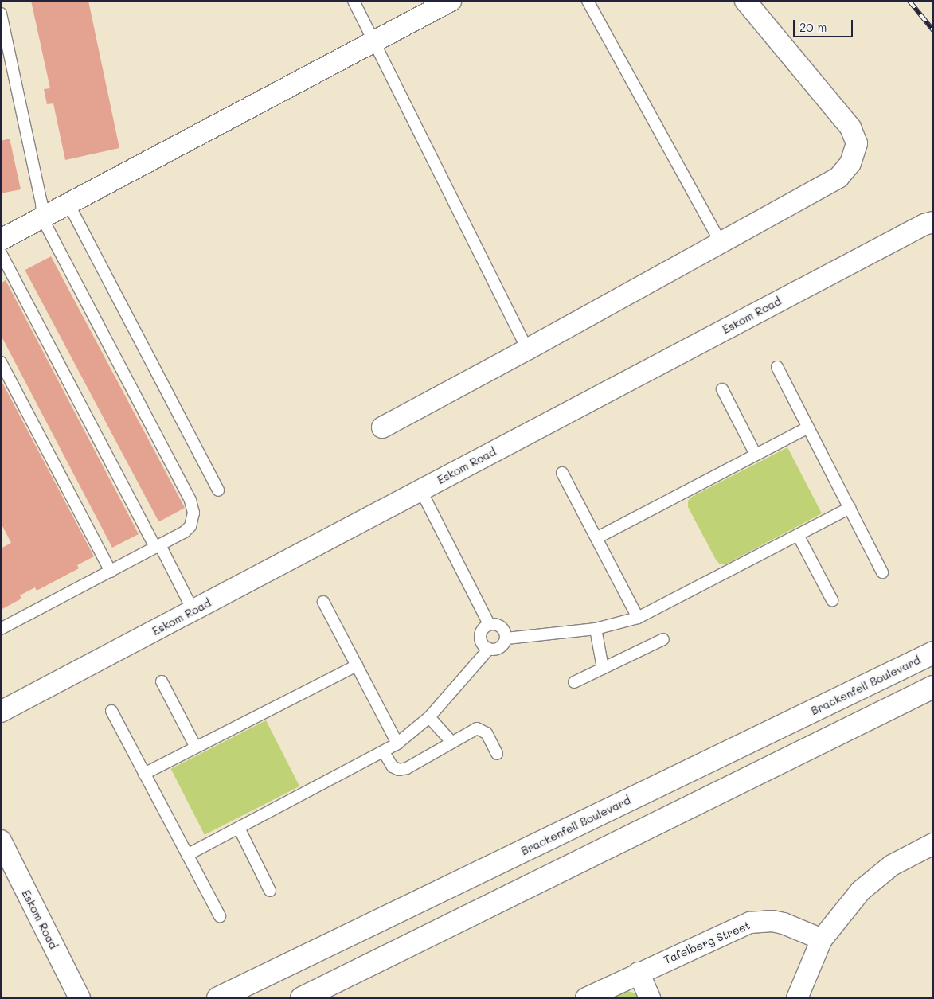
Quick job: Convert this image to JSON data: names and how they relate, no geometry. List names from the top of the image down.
{
  "streets": {
    "street": ["Eskom Road", "Brackenfell Boulevard", "Tafelberg Street"]
  },
  "scale_bar": "20 m"
}
